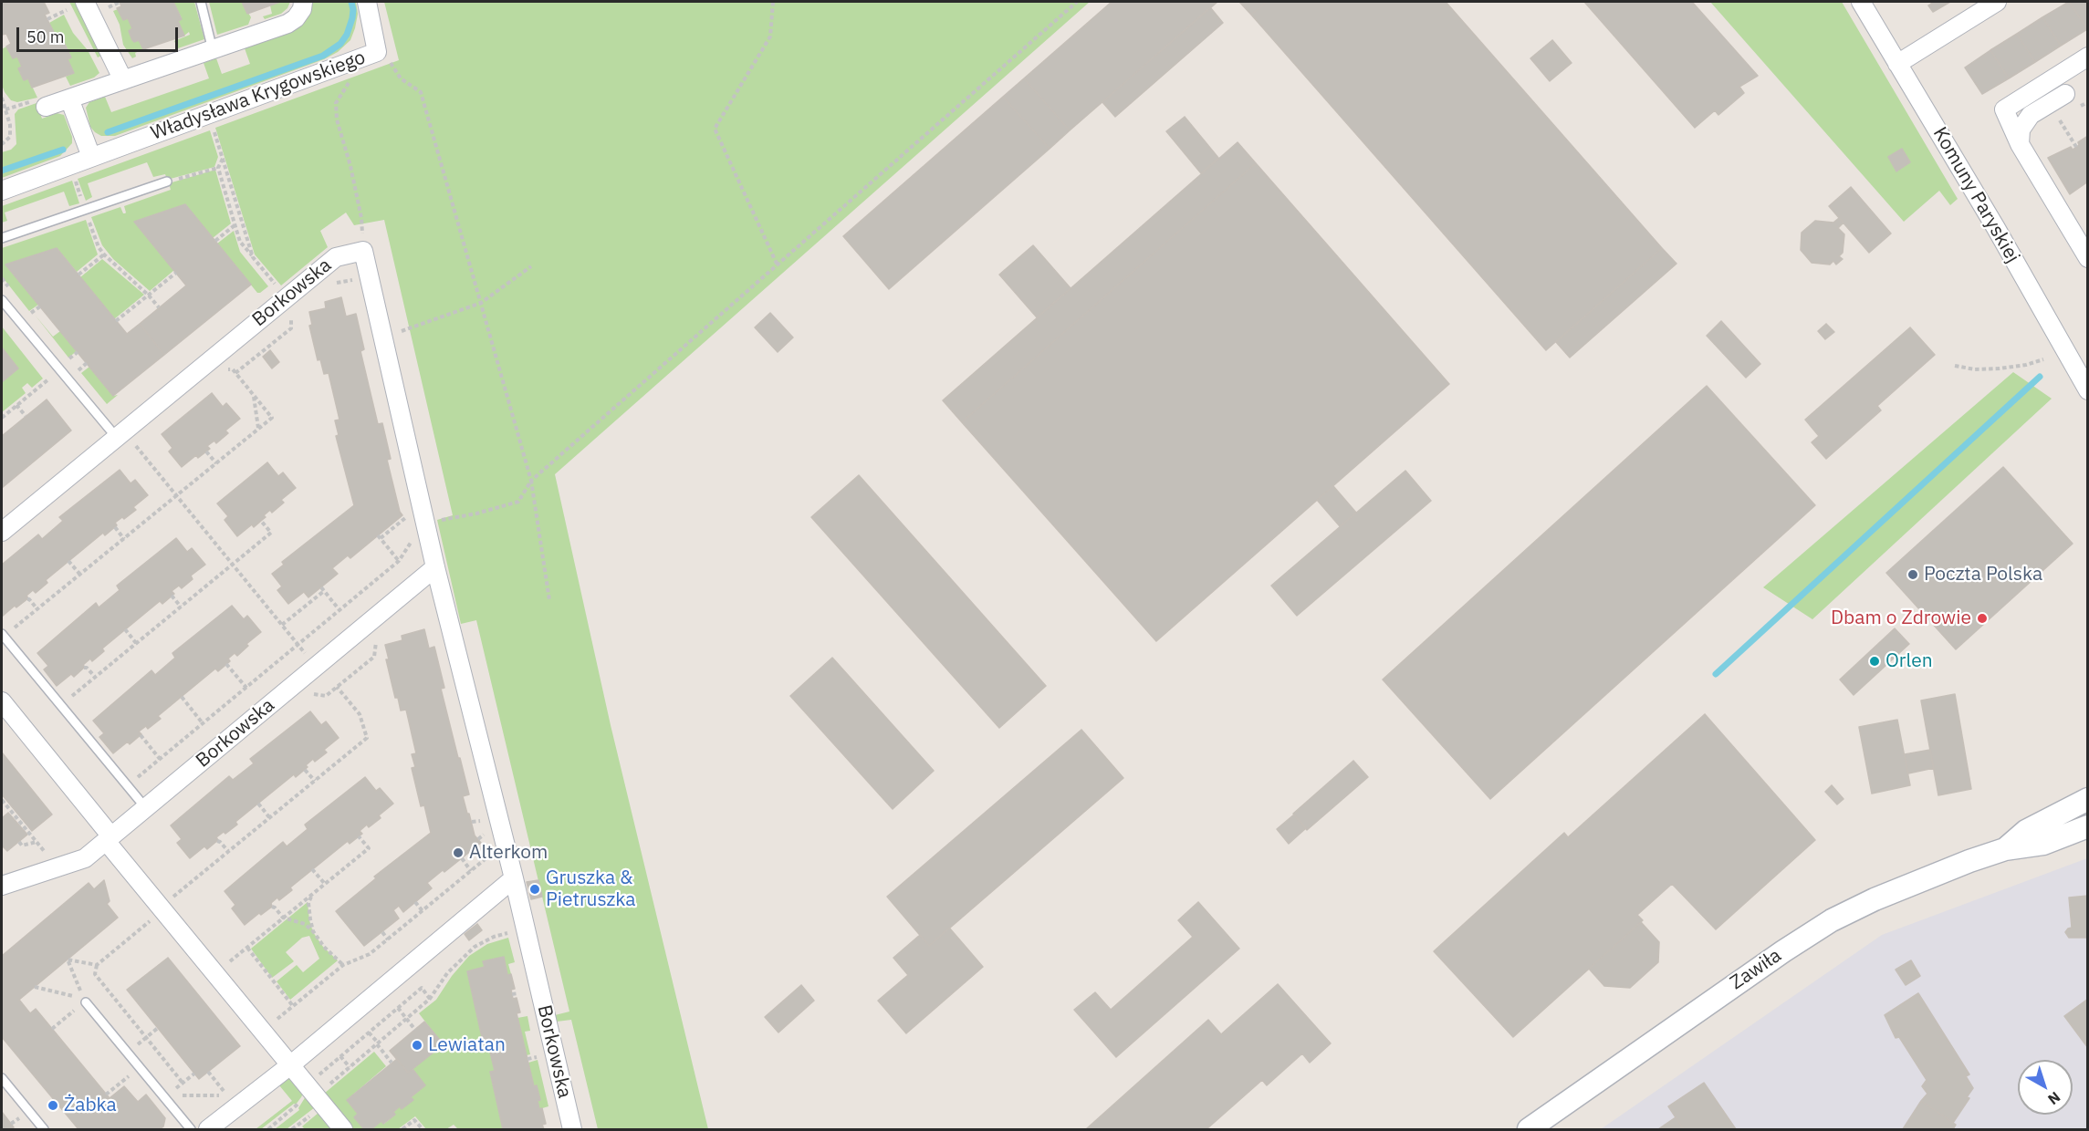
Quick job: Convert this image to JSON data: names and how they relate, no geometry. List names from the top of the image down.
{
  "streets": {
    "street": [
      "Władysława Krygowskiego",
      "Komuny Paryskiej",
      "Borkowska",
      "Zawiła"
    ]
  },
  "places": [
    "Poczta Polska",
    "Dbam o Zdrowie",
    "Orlen",
    "Alterkom",
    "Gruszka & Pietruszka",
    "Lewiatan",
    "Żabka"
  ],
  "scale_bar": "50 m",
  "north": "bottom right"
}
